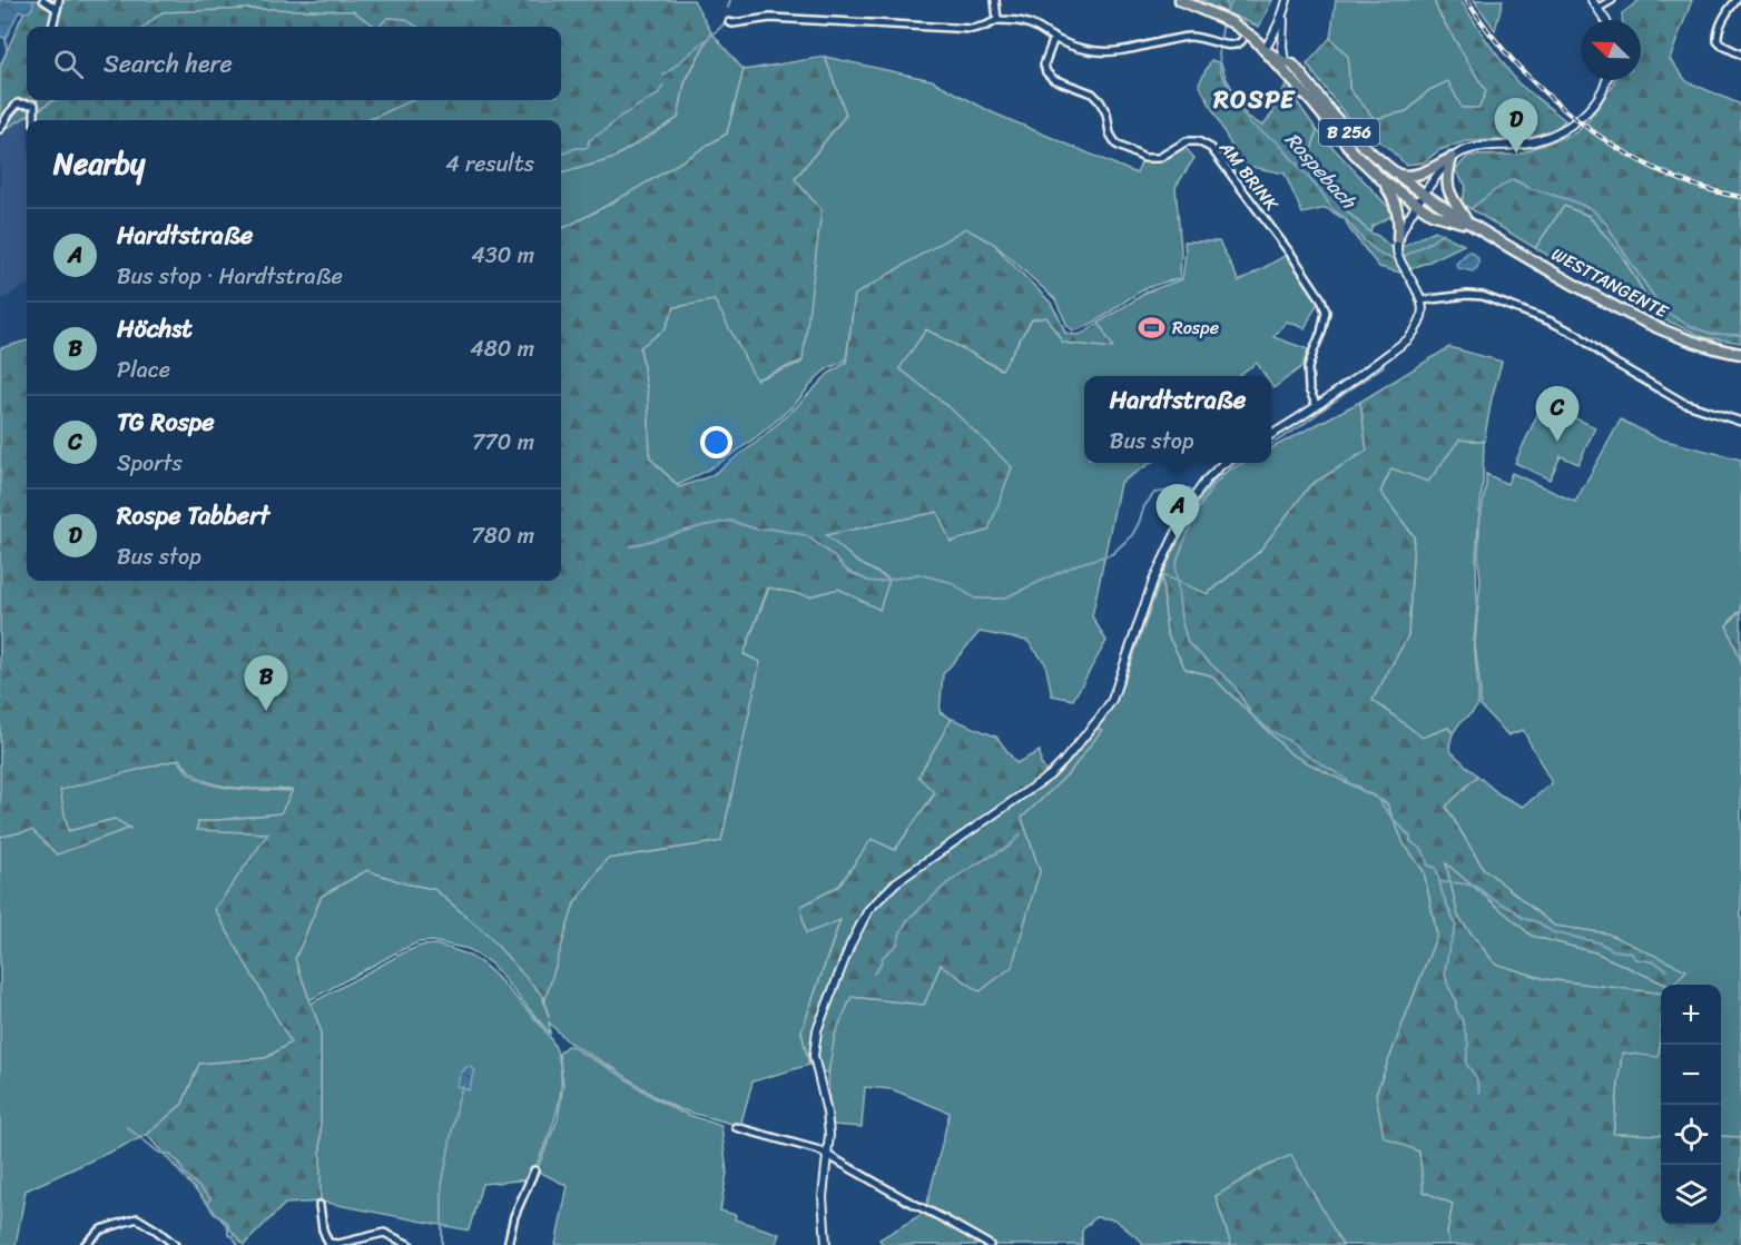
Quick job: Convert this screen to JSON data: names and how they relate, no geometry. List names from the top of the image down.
{
  "streets": {
    "main road": ["B 256", "WESTTANGENTE"],
    "street": ["AM BRINK"]
  },
  "crossings": [
    ["B 256", "WESTTANGENTE"]
  ],
  "districts": ["ROSPE"],
  "water": ["Rospebach"],
  "places": {
    "sports": ["Rospe"]
  },
  "north": "top left",
  "page": {
    "search": "Search here",
    "pins": [
      "D",
      "C",
      "A",
      "B"
    ],
    "heading": ["Nearby", "4 results"],
    "list": [
      {
        "mark": "A",
        "name": "Hardtstraße",
        "note": "Bus stop · Hardtstraße",
        "value": "430 m"
      },
      {
        "mark": "B",
        "name": "Höchst",
        "note": "Place",
        "value": "480 m"
      },
      {
        "mark": "C",
        "name": "TG Rospe",
        "note": "Sports",
        "value": "770 m"
      },
      {
        "mark": "D",
        "name": "Rospe Tabbert",
        "note": "Bus stop",
        "value": "780 m"
      }
    ],
    "popup": ["Hardtstraße", "Bus stop"],
    "map_buttons": ["+", "−"]
  }
}
